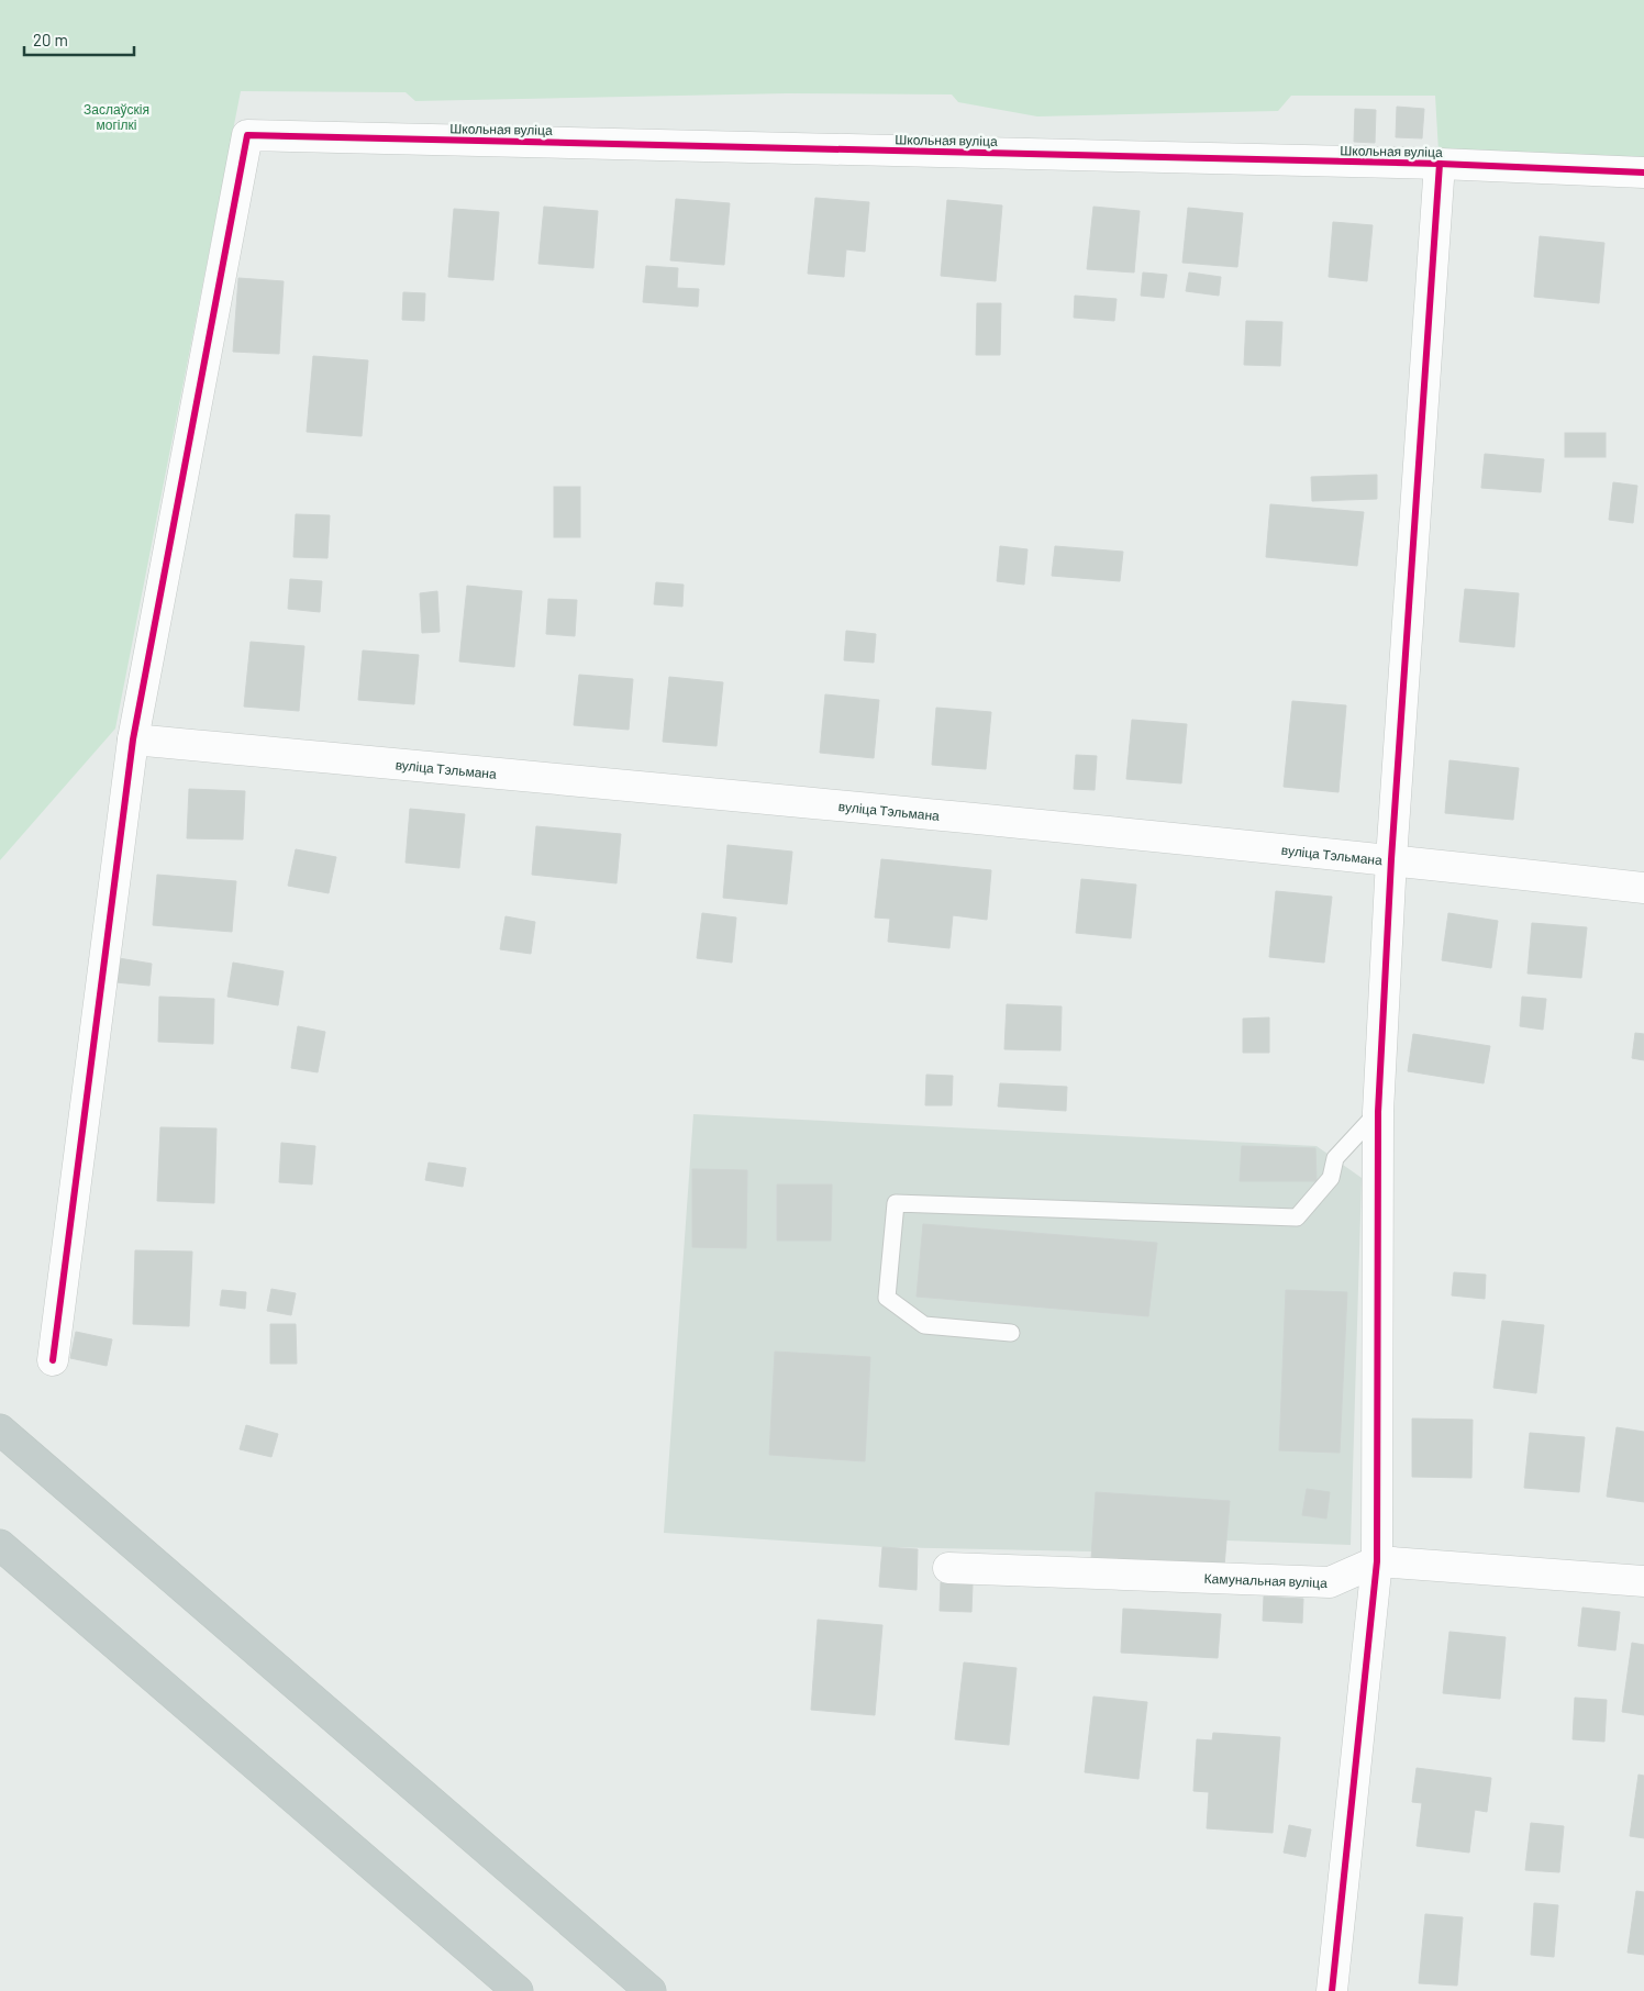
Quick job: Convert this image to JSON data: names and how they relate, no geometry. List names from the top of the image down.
{
  "streets": {
    "street": ["Школьная вуліца", "вуліца Тэльмана", "Камунальная вуліца"]
  },
  "crossings": [
    ["Школьная вуліца", "вуліца Тэльмана"]
  ],
  "parks": ["Заслаўскія могілкі"],
  "scale_bar": "20 m"
}
